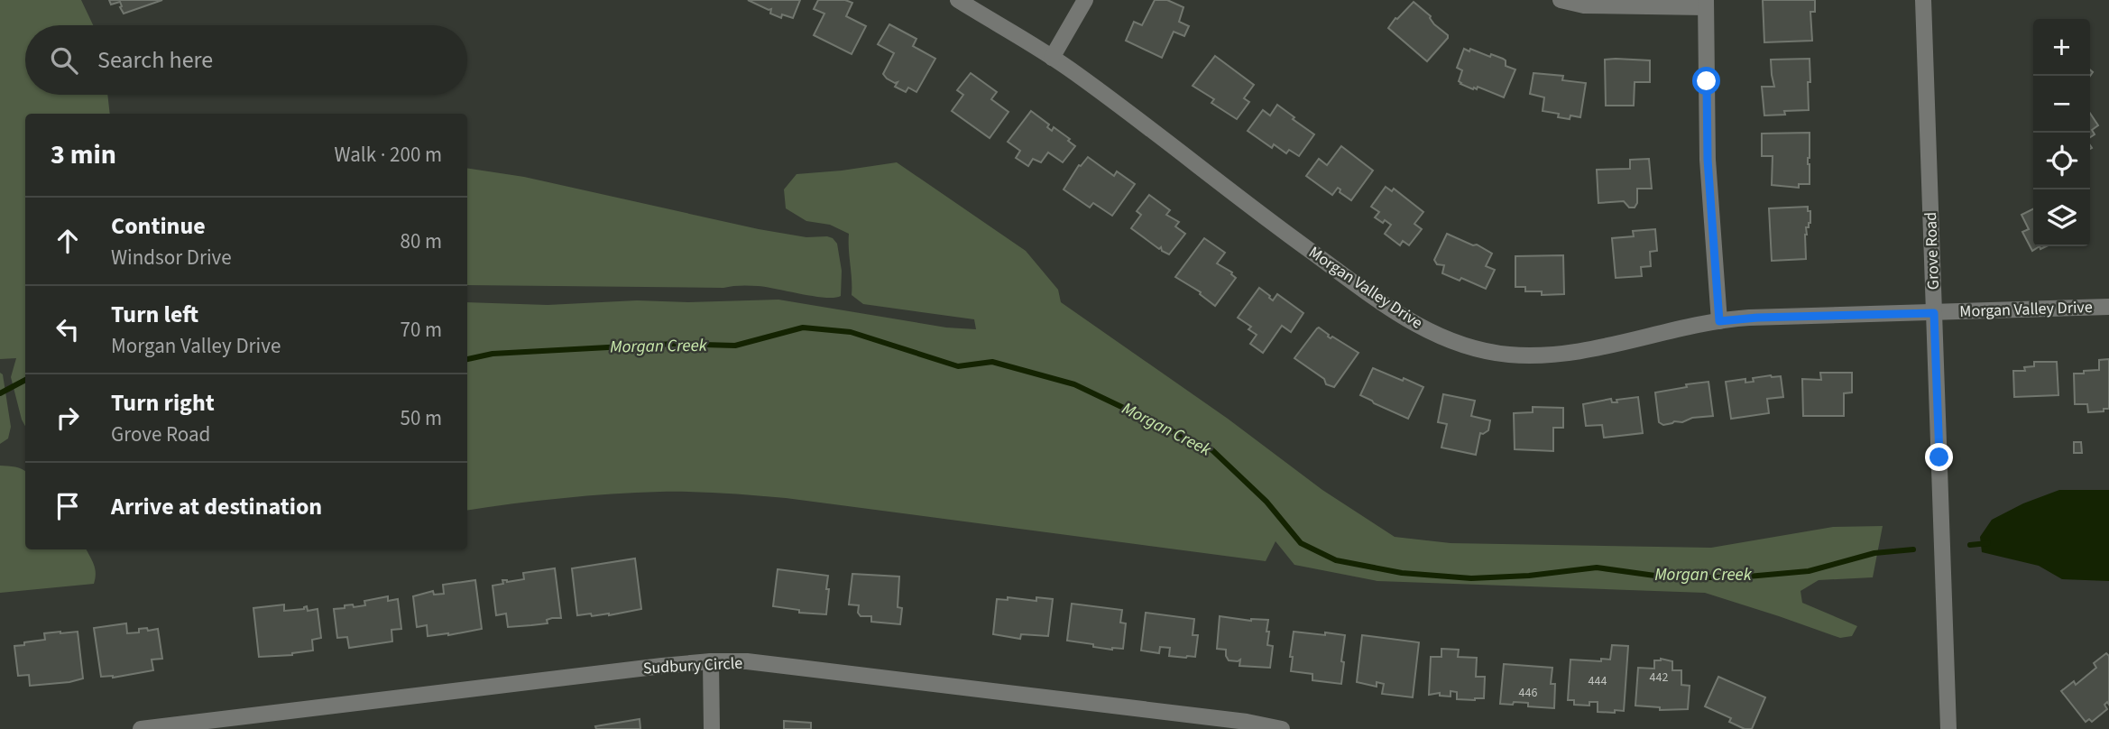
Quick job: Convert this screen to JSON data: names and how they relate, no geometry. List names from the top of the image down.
{
  "streets": {
    "street": ["Grove Road", "Morgan Valley Drive", "Sudbury Circle"]
  },
  "crossings": [
    ["Grove Road", "Morgan Valley Drive"]
  ],
  "water": ["Morgan Creek"],
  "house_numbers": ["442", "444", "446"],
  "page": {
    "map_buttons": ["+", "−"],
    "search": "Search here",
    "heading": ["3 min", "Walk · 200 m"],
    "list": [
      ["Continue", "Windsor Drive", "80 m"],
      ["Turn left", "Morgan Valley Drive", "70 m"],
      ["Turn right", "Grove Road", "50 m"],
      "Arrive at destination"
    ]
  }
}
